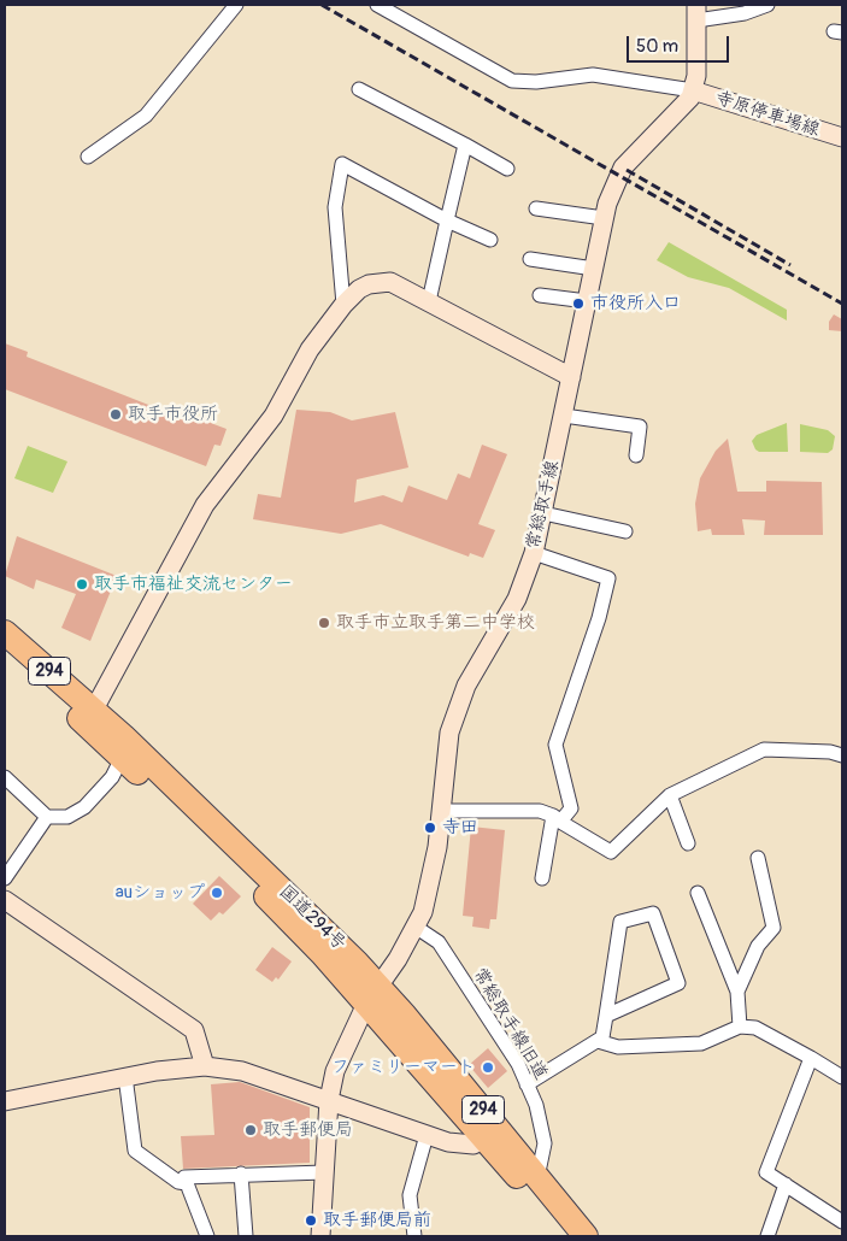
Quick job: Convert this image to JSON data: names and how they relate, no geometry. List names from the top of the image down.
{
  "streets": {
    "highway": ["294", "国道294号"],
    "street": ["寺原停車場線", "常総取手線", "常総取手線旧道"]
  },
  "crossings": [
    ["寺原停車場線", "常総取手線"],
    ["常総取手線", "国道294号"],
    ["常総取手線", "常総取手線旧道"],
    ["国道294号", "常総取手線旧道"]
  ],
  "places": [
    "市役所入口",
    "取手市役所",
    "取手市福祉交流センター",
    "取手市立取手第二中学校",
    "寺田",
    "auショップ",
    "ファミリーマート",
    "取手郵便局",
    "取手郵便局前"
  ],
  "scale_bar": "50 m"
}
